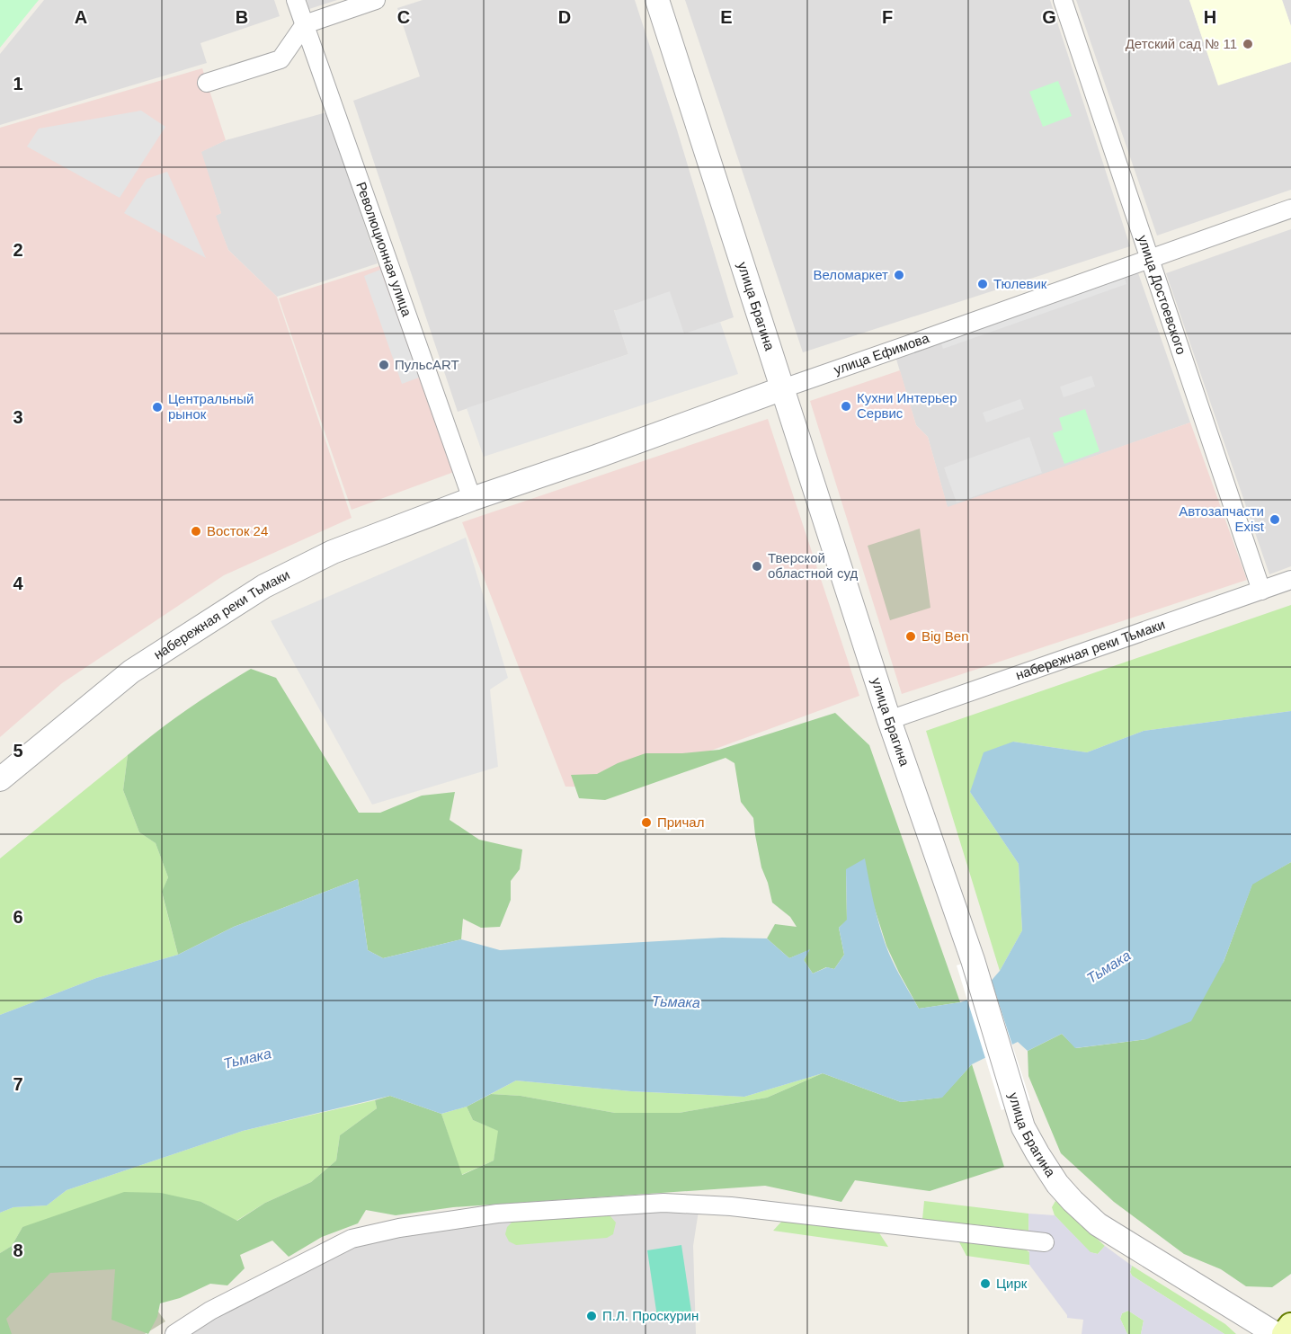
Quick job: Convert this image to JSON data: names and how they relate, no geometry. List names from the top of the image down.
{
  "streets": {
    "street": [
      "Революционная улица",
      "улица Достоевского",
      "улица Брагина",
      "улица Ефимова",
      "набережная реки Тьмаки"
    ]
  },
  "crossings": [
    ["Революционная улица", "улица Ефимова"],
    ["Революционная улица", "набережная реки Тьмаки"],
    ["улица Достоевского", "улица Ефимова"],
    ["улица Достоевского", "набережная реки Тьмаки"],
    ["улица Брагина", "улица Ефимова"],
    ["улица Брагина", "набережная реки Тьмаки"],
    ["улица Ефимова", "набережная реки Тьмаки"]
  ],
  "water": ["Тьмака"],
  "places": [
    "Детский сад № 11",
    "Веломаркет",
    "Тюлевик",
    "ПульсART",
    "Кухни Интерьер Сервис",
    "Центральный рынок",
    "Автозапчасти Exist",
    "Восток 24",
    "Тверской областной суд",
    "Big Ben",
    "Причал",
    "Цирк",
    "П.Л. Проскурин"
  ],
  "grid": {
    "columns": [
      "A",
      "B",
      "C",
      "D",
      "E",
      "F",
      "G",
      "H"
    ],
    "rows": [
      "1",
      "2",
      "3",
      "4",
      "5",
      "6",
      "7",
      "8"
    ]
  }
}
